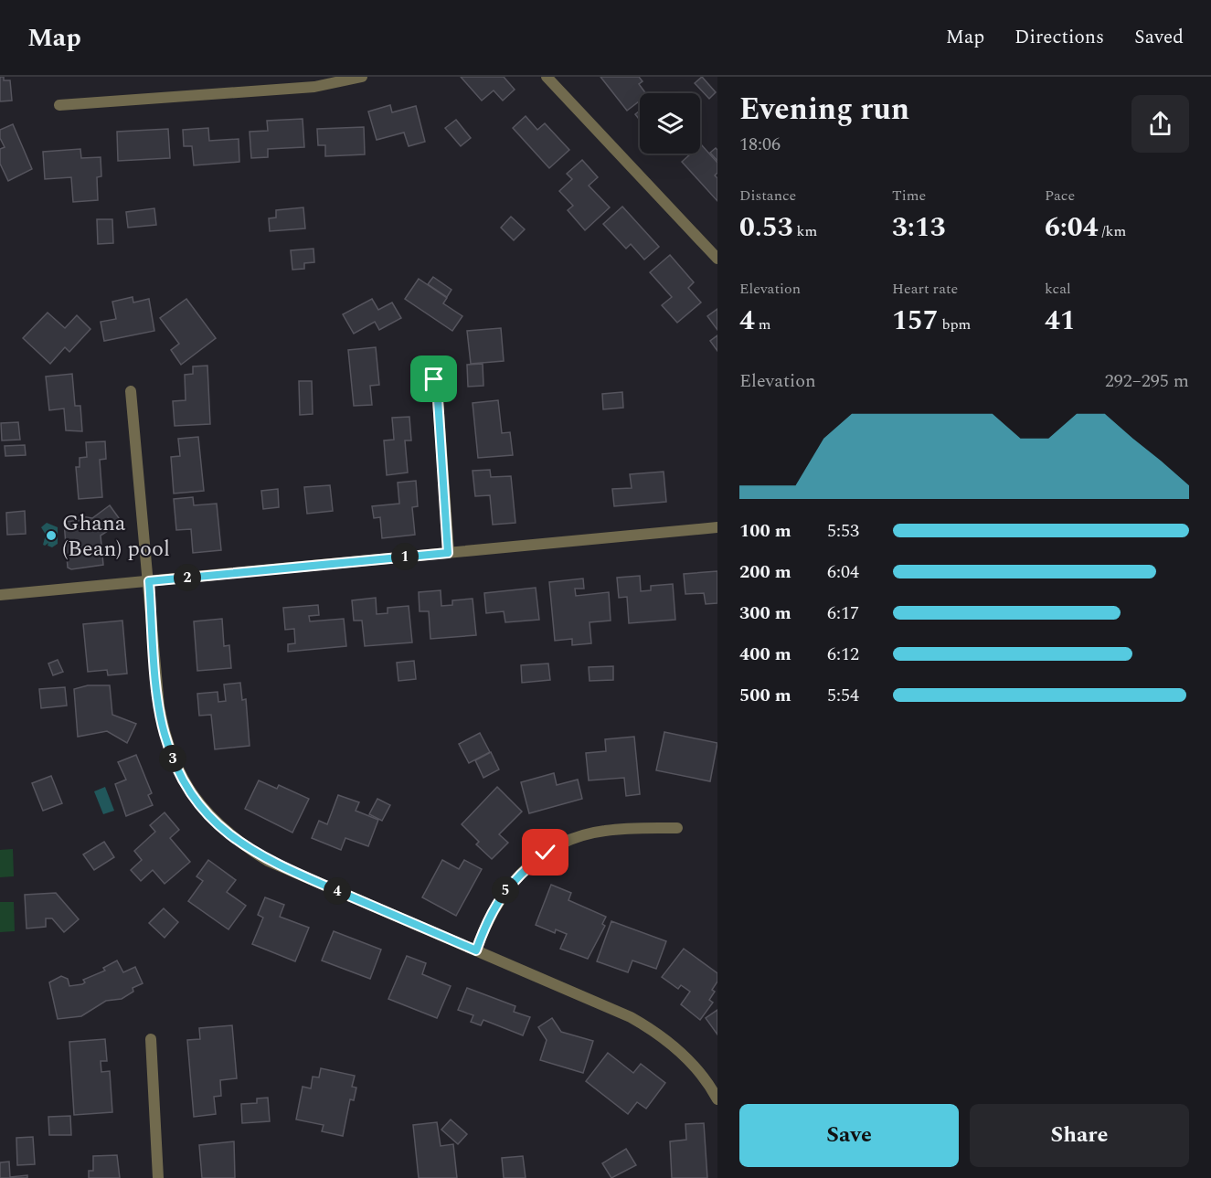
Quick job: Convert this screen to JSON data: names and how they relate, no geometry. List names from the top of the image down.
{
  "places": ["Ghana (Bean) pool"],
  "page": {
    "header": "Map",
    "nav": ["Map", "Directions", "Saved"],
    "heading": ["Evening run", "18:06"],
    "stats": [
      ["Distance", "0.53 km"],
      ["Time", "3:13"],
      ["Pace", "6:04 /km"],
      ["Elevation", "4 m"],
      ["Heart rate", "157 bpm"],
      ["kcal", "41"]
    ],
    "chart": ["Elevation", "292–295 m"],
    "list": [
      {
        "name": "100 m",
        "note": "5:53"
      },
      {
        "name": "200 m",
        "note": "6:04"
      },
      {
        "name": "300 m",
        "note": "6:17"
      },
      {
        "name": "400 m",
        "note": "6:12"
      },
      {
        "name": "500 m",
        "note": "5:54"
      }
    ],
    "pins": [
      "1",
      "2",
      "3",
      "5",
      "4"
    ],
    "buttons": ["Save", "Share"]
  }
}
